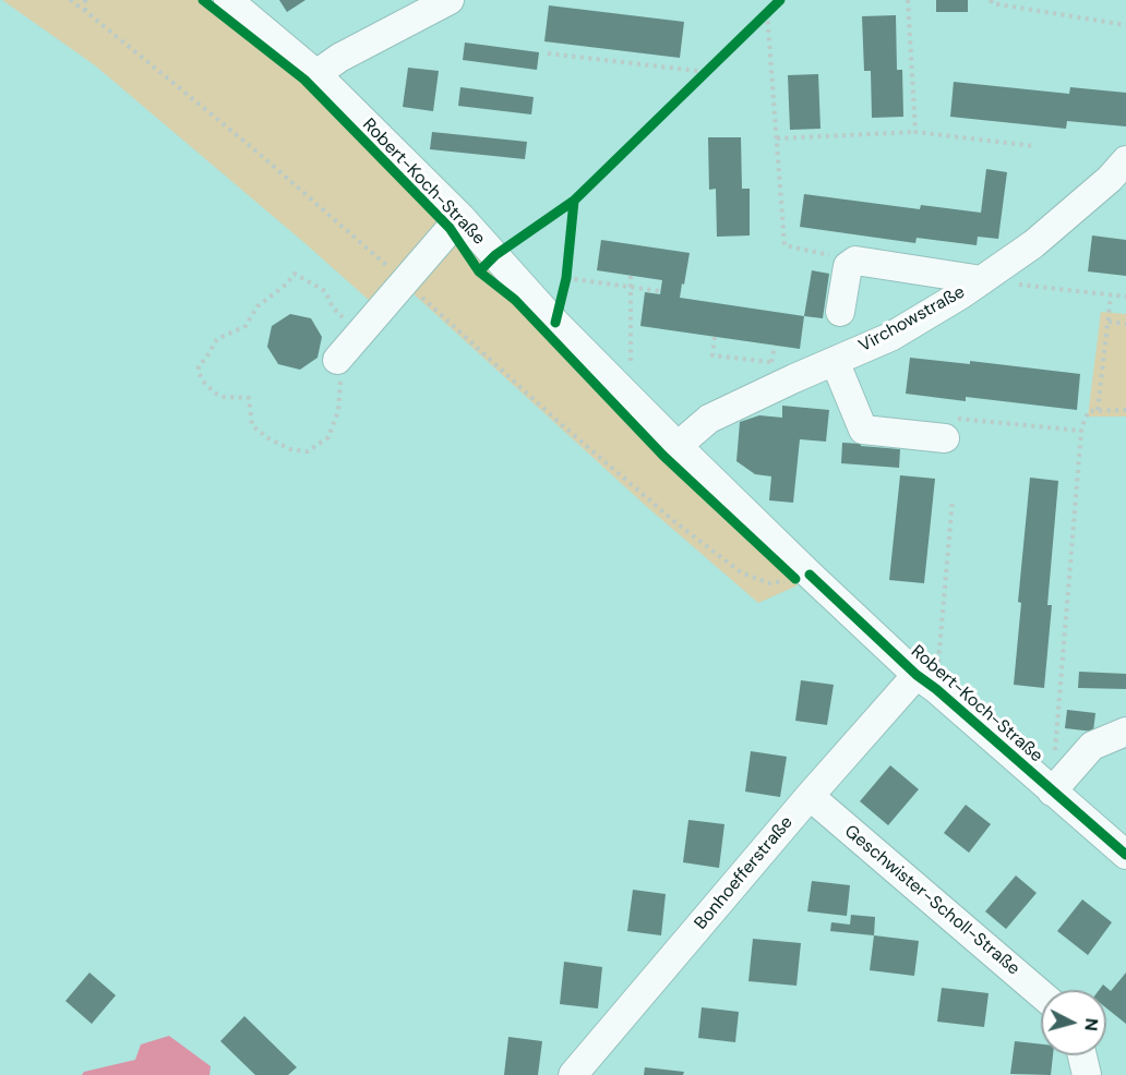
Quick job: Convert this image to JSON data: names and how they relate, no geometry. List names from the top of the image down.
{
  "streets": {
    "street": [
      "Robert-Koch-Straße",
      "Virchowstraße",
      "Bonhoefferstraße",
      "Geschwister-Scholl-Straße"
    ]
  },
  "crossings": [
    ["Robert-Koch-Straße", "Virchowstraße"],
    ["Robert-Koch-Straße", "Bonhoefferstraße"],
    ["Bonhoefferstraße", "Geschwister-Scholl-Straße"]
  ],
  "north": "right"
}
